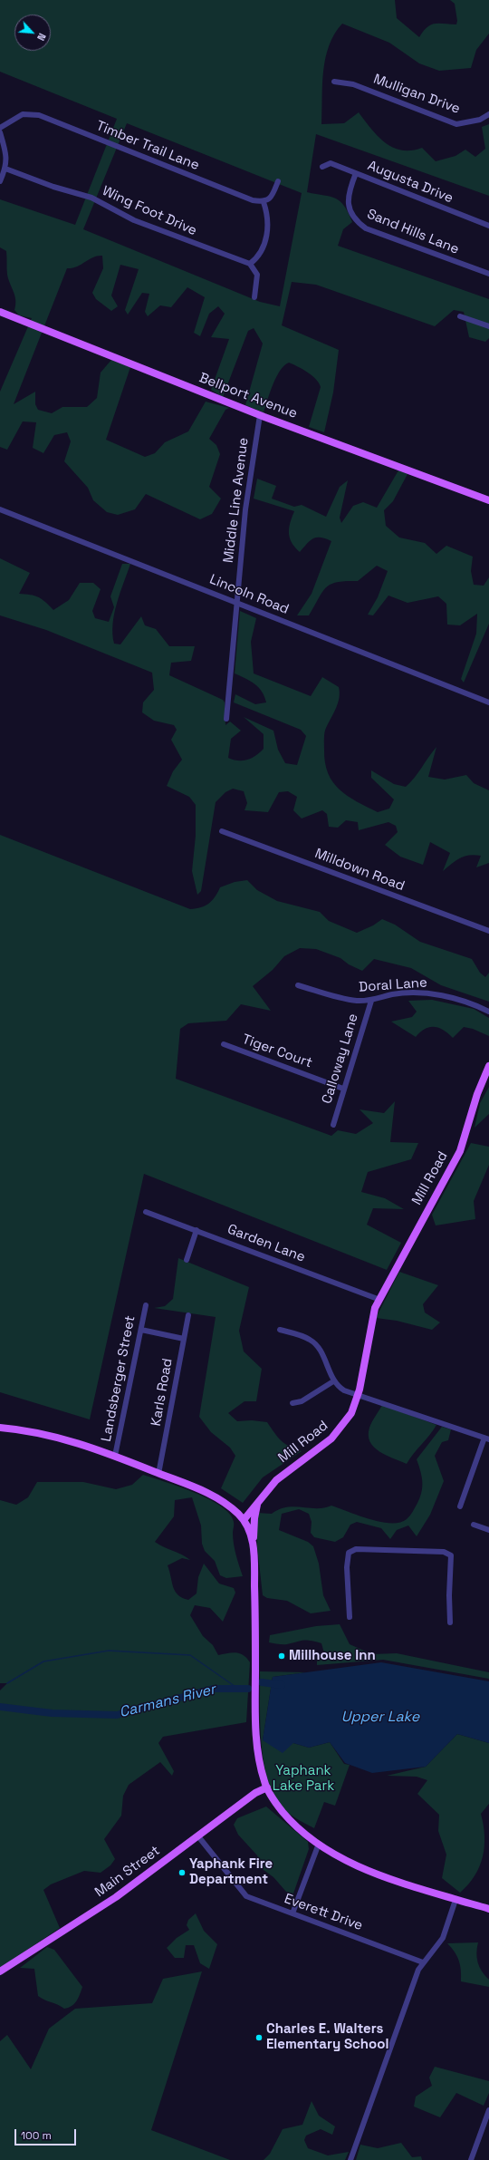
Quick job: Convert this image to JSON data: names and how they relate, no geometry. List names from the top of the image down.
{
  "streets": {
    "main road": ["Bellport Avenue", "Mill Road", "Main Street"],
    "street": [
      "Mulligan Drive",
      "Timber Trail Lane",
      "Augusta Drive",
      "Wing Foot Drive",
      "Sand Hills Lane",
      "Middle Line Avenue",
      "Lincoln Road",
      "Milldown Road",
      "Doral Lane",
      "Tiger Court",
      "Calloway Lane",
      "Garden Lane",
      "Landsberger Street",
      "Karls Road",
      "Everett Drive"
    ]
  },
  "crossings": [
    ["Augusta Drive", "Sand Hills Lane"],
    ["Bellport Avenue", "Middle Line Avenue"],
    ["Middle Line Avenue", "Lincoln Road"],
    ["Doral Lane", "Calloway Lane"],
    ["Tiger Court", "Calloway Lane"],
    ["Mill Road", "Garden Lane"],
    ["Main Street", "Everett Drive"]
  ],
  "water": ["Carmans River", "Upper Lake"],
  "parks": ["Yaphank Lake Park"],
  "places": ["Millhouse Inn", "Yaphank Fire Department", "Charles E. Walters Elementary School"],
  "scale_bar": "100 m",
  "north": "bottom right"
}
